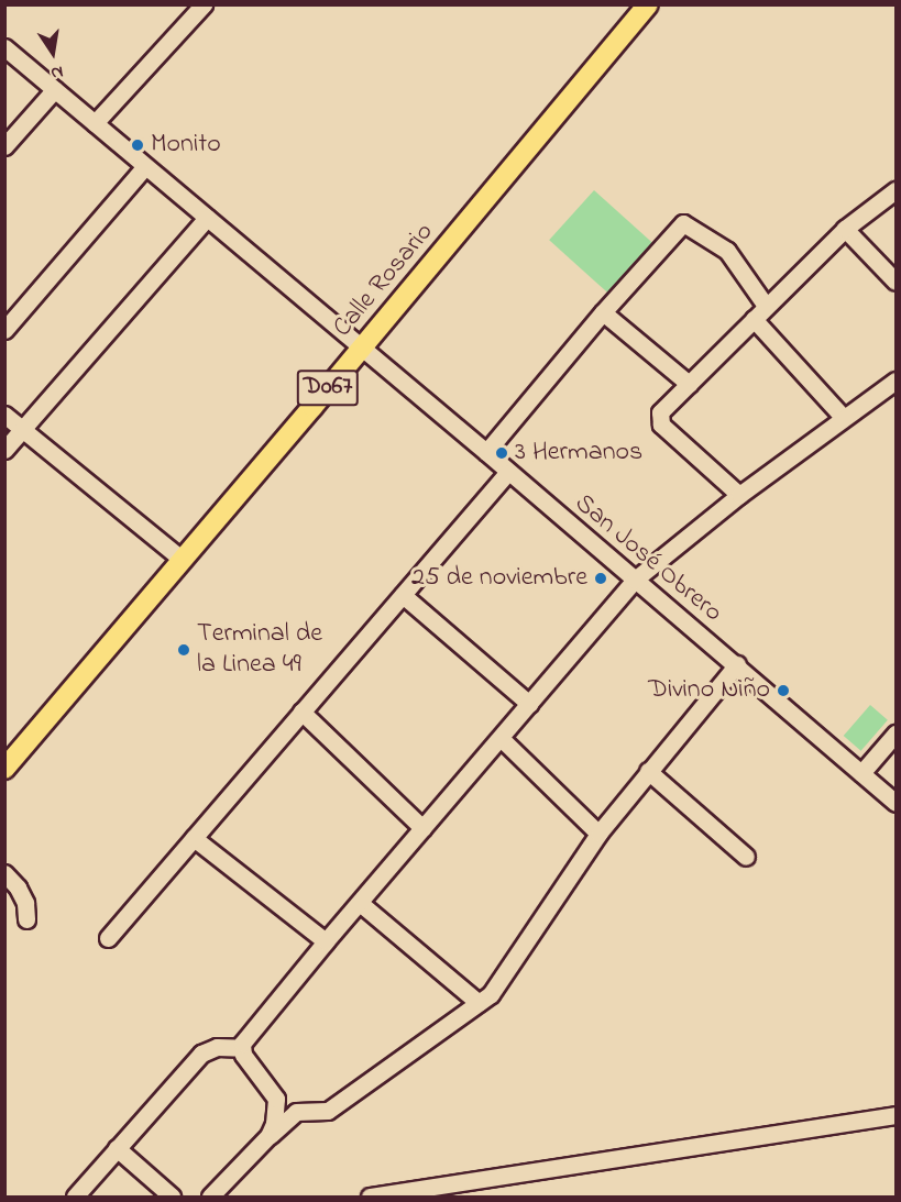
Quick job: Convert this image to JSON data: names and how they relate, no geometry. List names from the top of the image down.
{
  "streets": {
    "main road": ["Calle Rosario", "D067"],
    "street": ["San José Obrero"]
  },
  "crossings": [
    ["Calle Rosario", "San José Obrero"]
  ],
  "places": [
    "Monito",
    "3 Hermanos",
    "25 de noviembre",
    "Terminal de la Linea 49",
    "Divino Niño"
  ],
  "north": "bottom"
}
